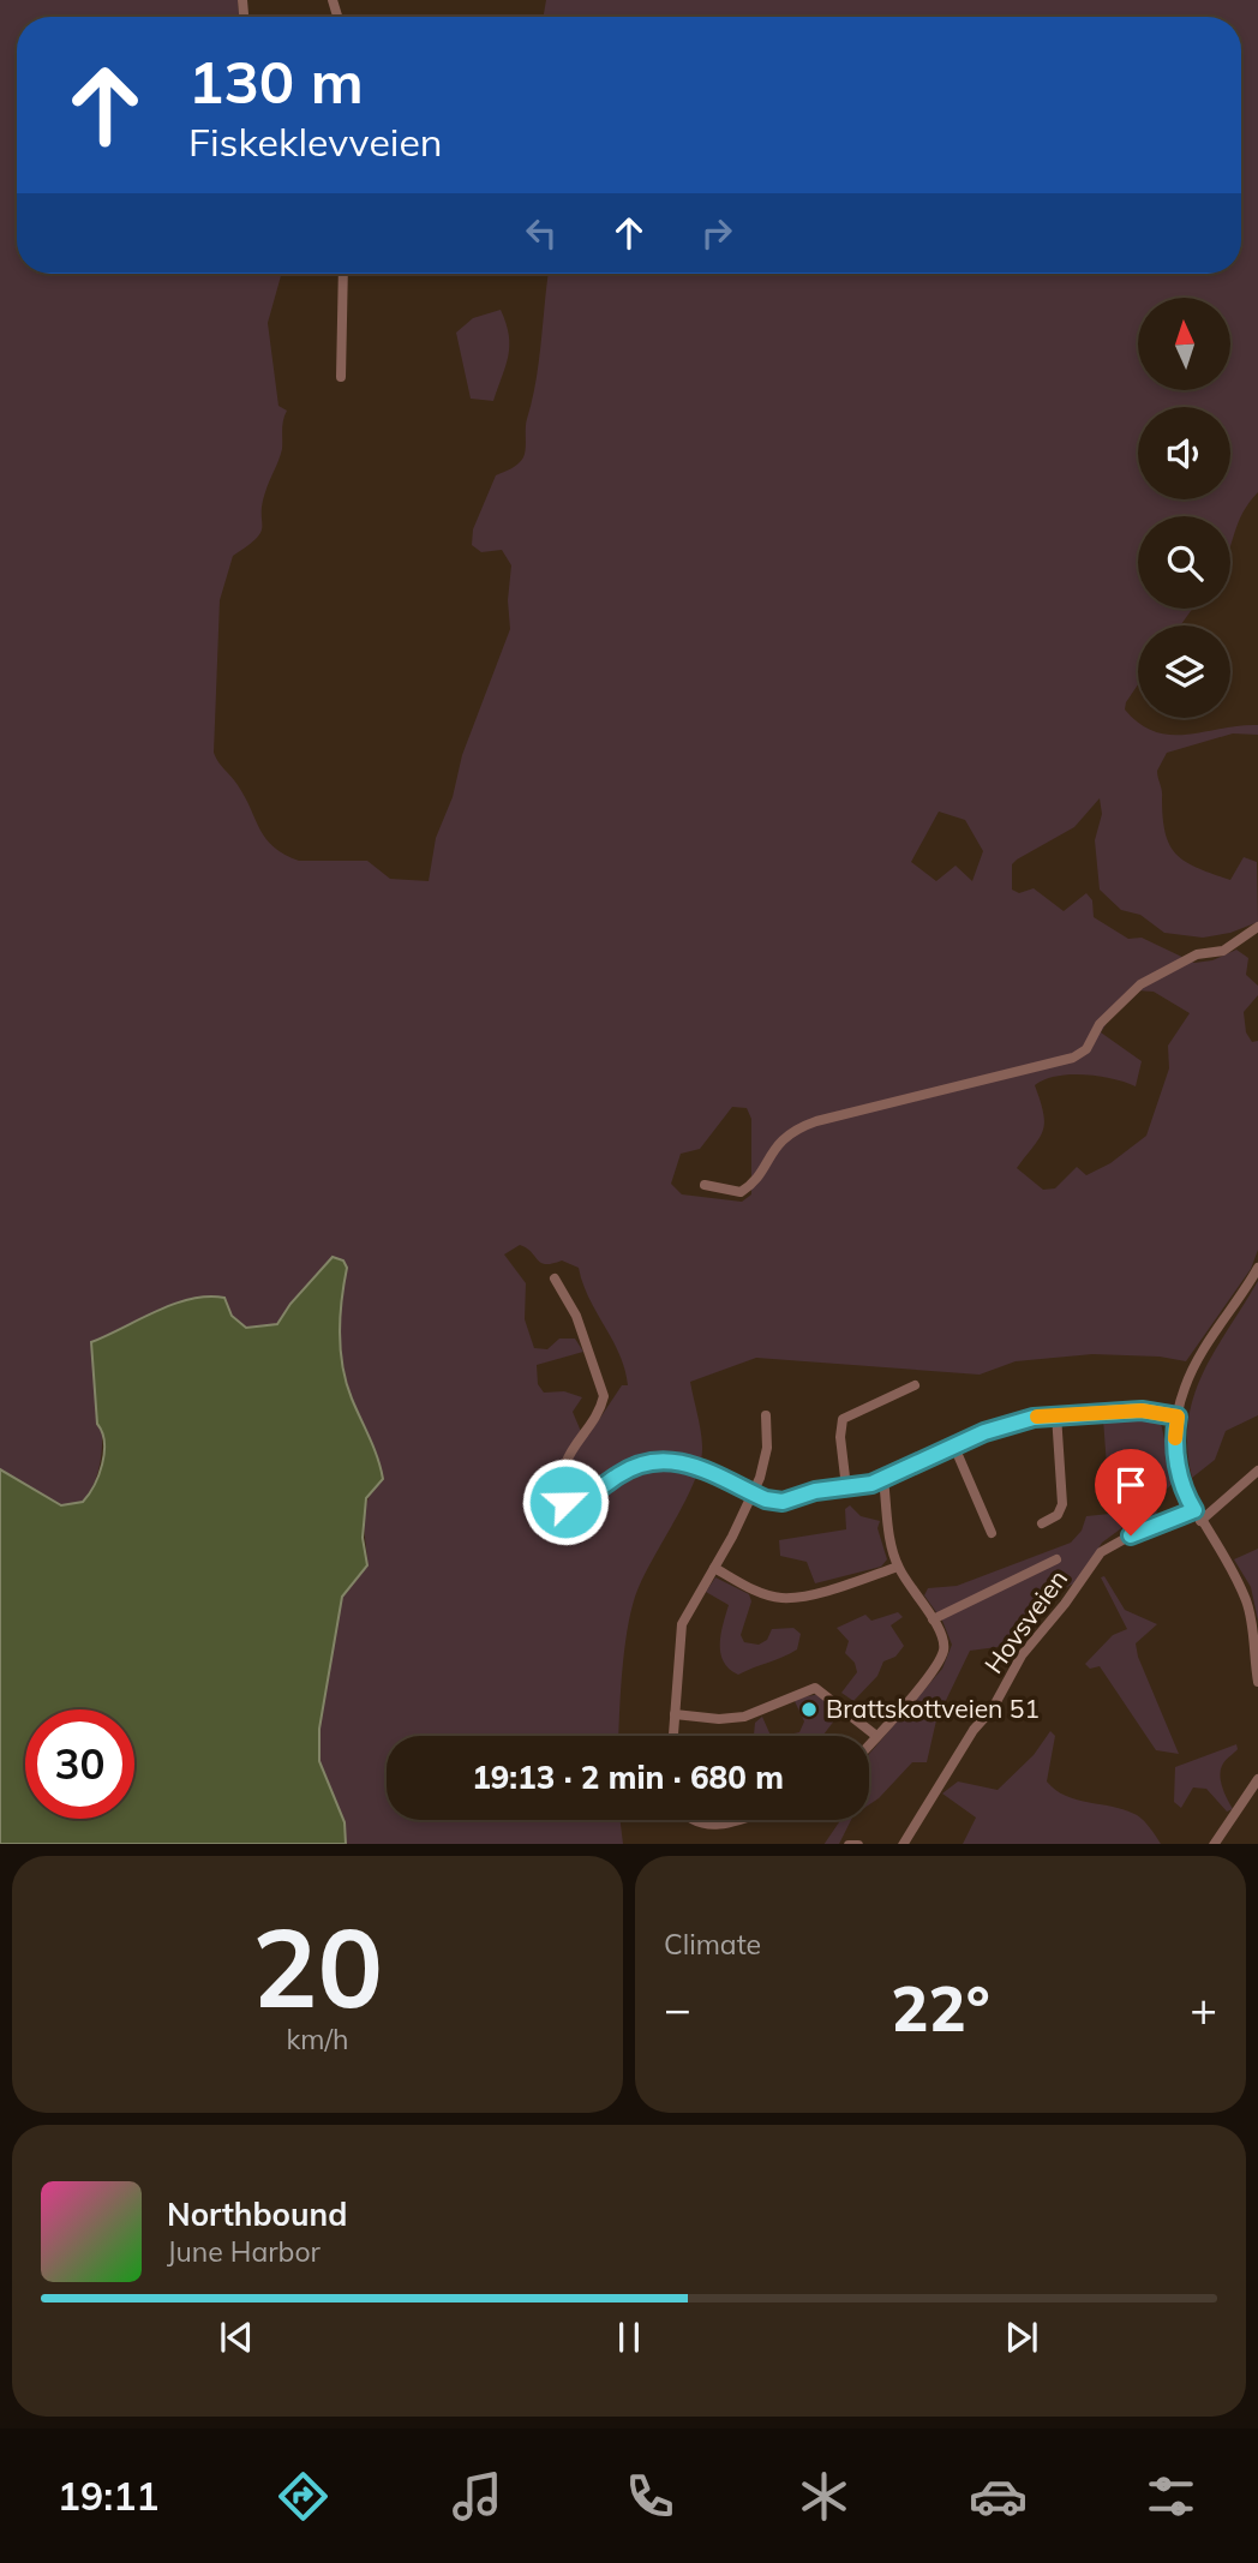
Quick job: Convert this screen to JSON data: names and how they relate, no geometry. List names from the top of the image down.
{
  "streets": {
    "street": ["Hovsveien"]
  },
  "places": ["Brattskottveien 51"],
  "north": "top",
  "page": {
    "turn": ["130 m", "Fiskeklevveien"],
    "limit": "30",
    "trip": "19:13 · 2 min · 680 m",
    "tile": [
      ["20", "km/h"],
      "Climate"
    ],
    "heat": ["−", "22°", "+"],
    "song": ["Northbound", "June Harbor"],
    "tabs": "19:11"
  }
}
